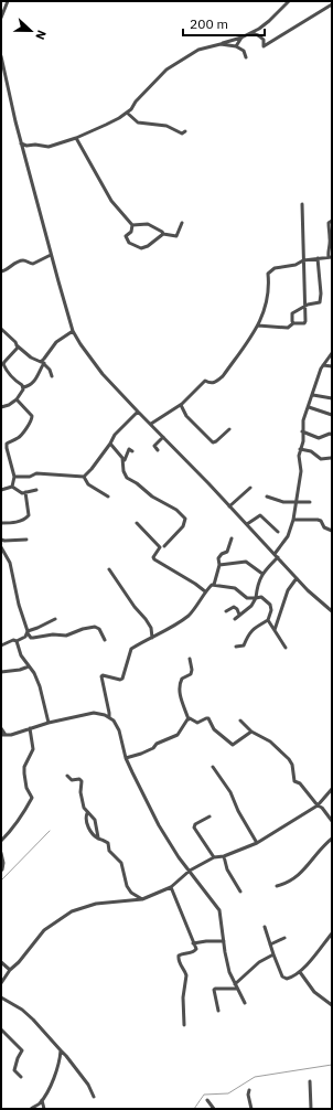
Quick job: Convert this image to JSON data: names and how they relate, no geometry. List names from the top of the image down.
{
  "scale_bar": "200 m",
  "north": "right"
}
